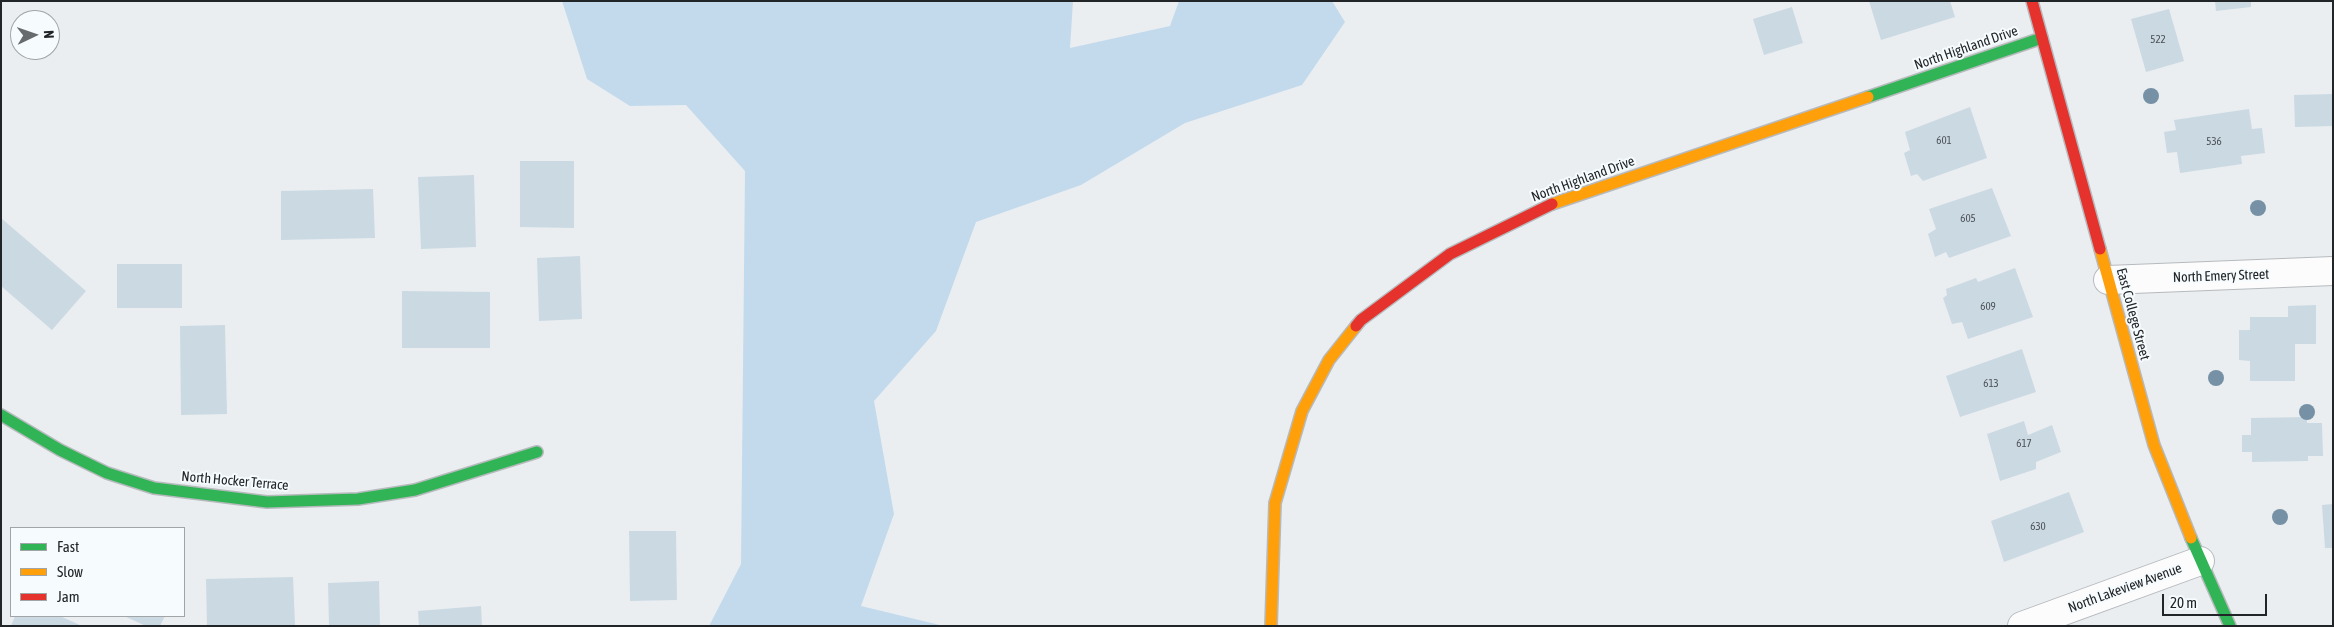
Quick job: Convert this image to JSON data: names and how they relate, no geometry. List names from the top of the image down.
{
  "streets": {
    "street": [
      "North Highland Drive",
      "North Emery Street",
      "East College Street",
      "North Hocker Terrace",
      "North Lakeview Avenue"
    ]
  },
  "crossings": [
    ["North Highland Drive", "East College Street"],
    ["North Emery Street", "East College Street"],
    ["East College Street", "North Lakeview Avenue"]
  ],
  "house_numbers": [
    "522",
    "601",
    "536",
    "605",
    "609",
    "613",
    "617",
    "630"
  ],
  "legend": ["Fast", "Slow", "Jam"],
  "scale_bar": "20 m",
  "north": "right"
}
